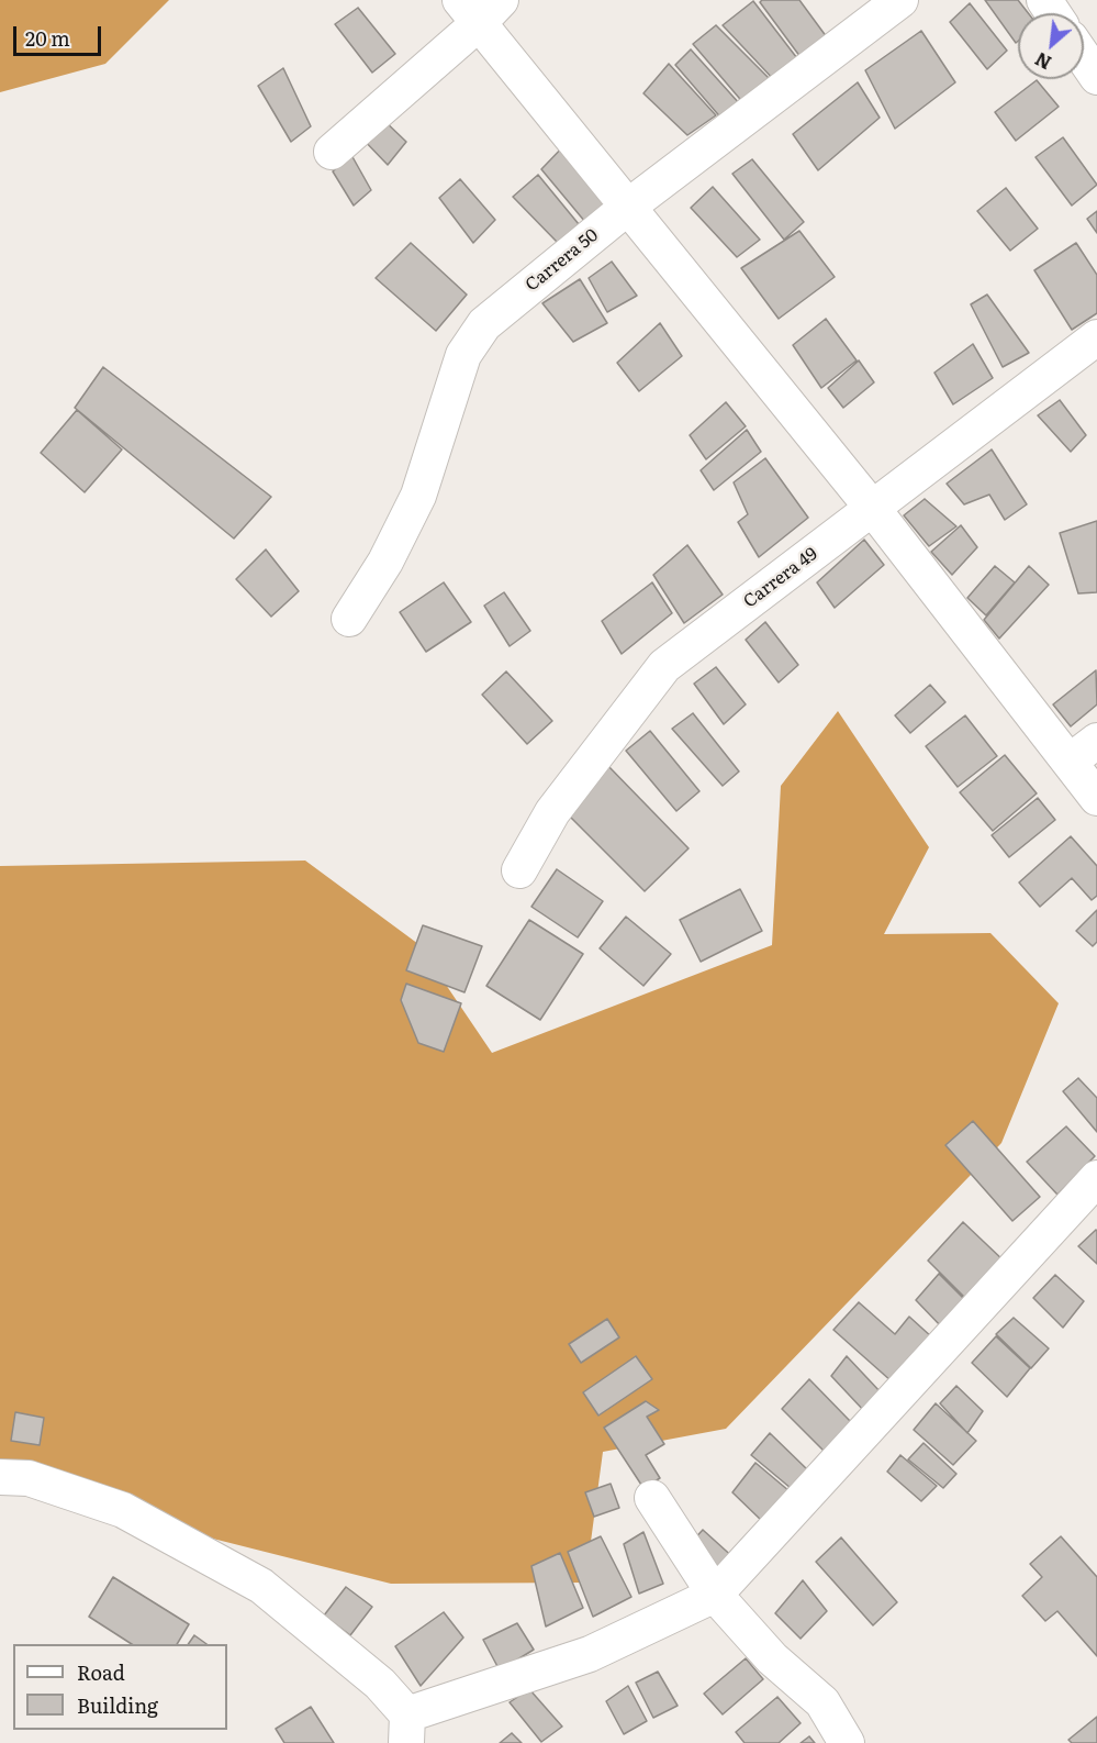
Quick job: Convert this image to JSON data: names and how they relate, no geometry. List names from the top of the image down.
{
  "streets": {
    "street": ["Carrera 50", "Carrera 49"]
  },
  "legend": ["Road", "Building"],
  "scale_bar": "20 m",
  "north": "bottom left"
}
